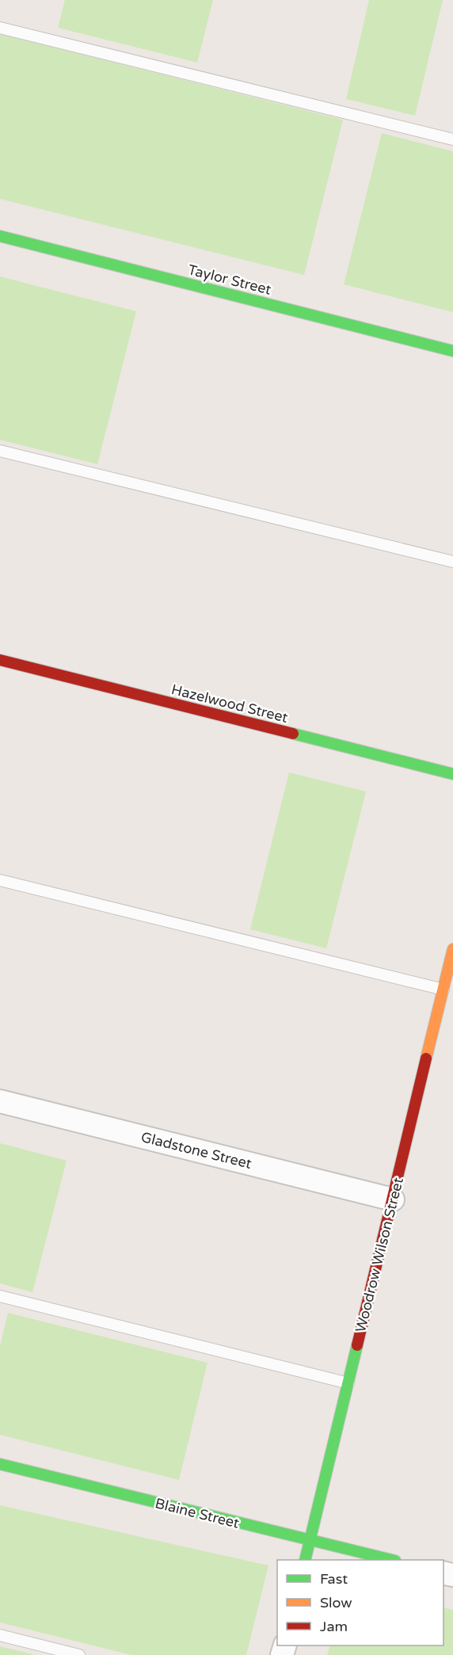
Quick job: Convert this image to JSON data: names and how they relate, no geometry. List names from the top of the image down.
{
  "streets": {
    "street": [
      "Taylor Street",
      "Hazelwood Street",
      "Gladstone Street",
      "Woodrow Wilson Street",
      "Blaine Street"
    ]
  },
  "crossings": [
    ["Gladstone Street", "Woodrow Wilson Street"],
    ["Woodrow Wilson Street", "Blaine Street"]
  ],
  "legend": ["Fast", "Slow", "Jam"]
}
